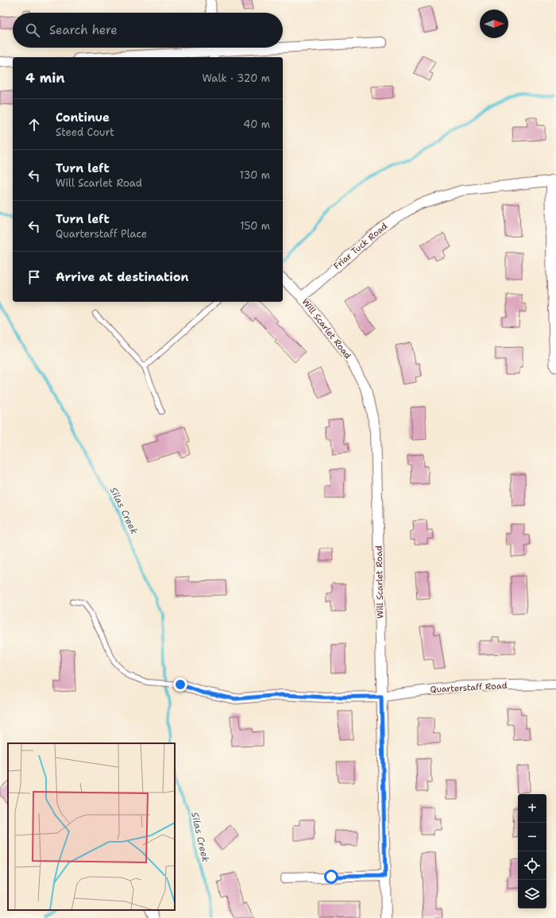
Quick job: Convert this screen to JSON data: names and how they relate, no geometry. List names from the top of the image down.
{
  "streets": {
    "street": ["Friar Tuck Road", "Will Scarlet Road", "Quarterstaff Road"]
  },
  "crossings": [
    ["Friar Tuck Road", "Will Scarlet Road"],
    ["Will Scarlet Road", "Quarterstaff Road"]
  ],
  "water": ["Silas Creek"],
  "north": "right",
  "page": {
    "search": "Search here",
    "heading": ["4 min", "Walk · 320 m"],
    "list": [
      ["Continue", "Steed Court", "40 m"],
      ["Turn left", "Will Scarlet Road", "130 m"],
      ["Turn left", "Quarterstaff Place", "150 m"],
      "Arrive at destination"
    ],
    "map_buttons": ["+", "−"]
  }
}
